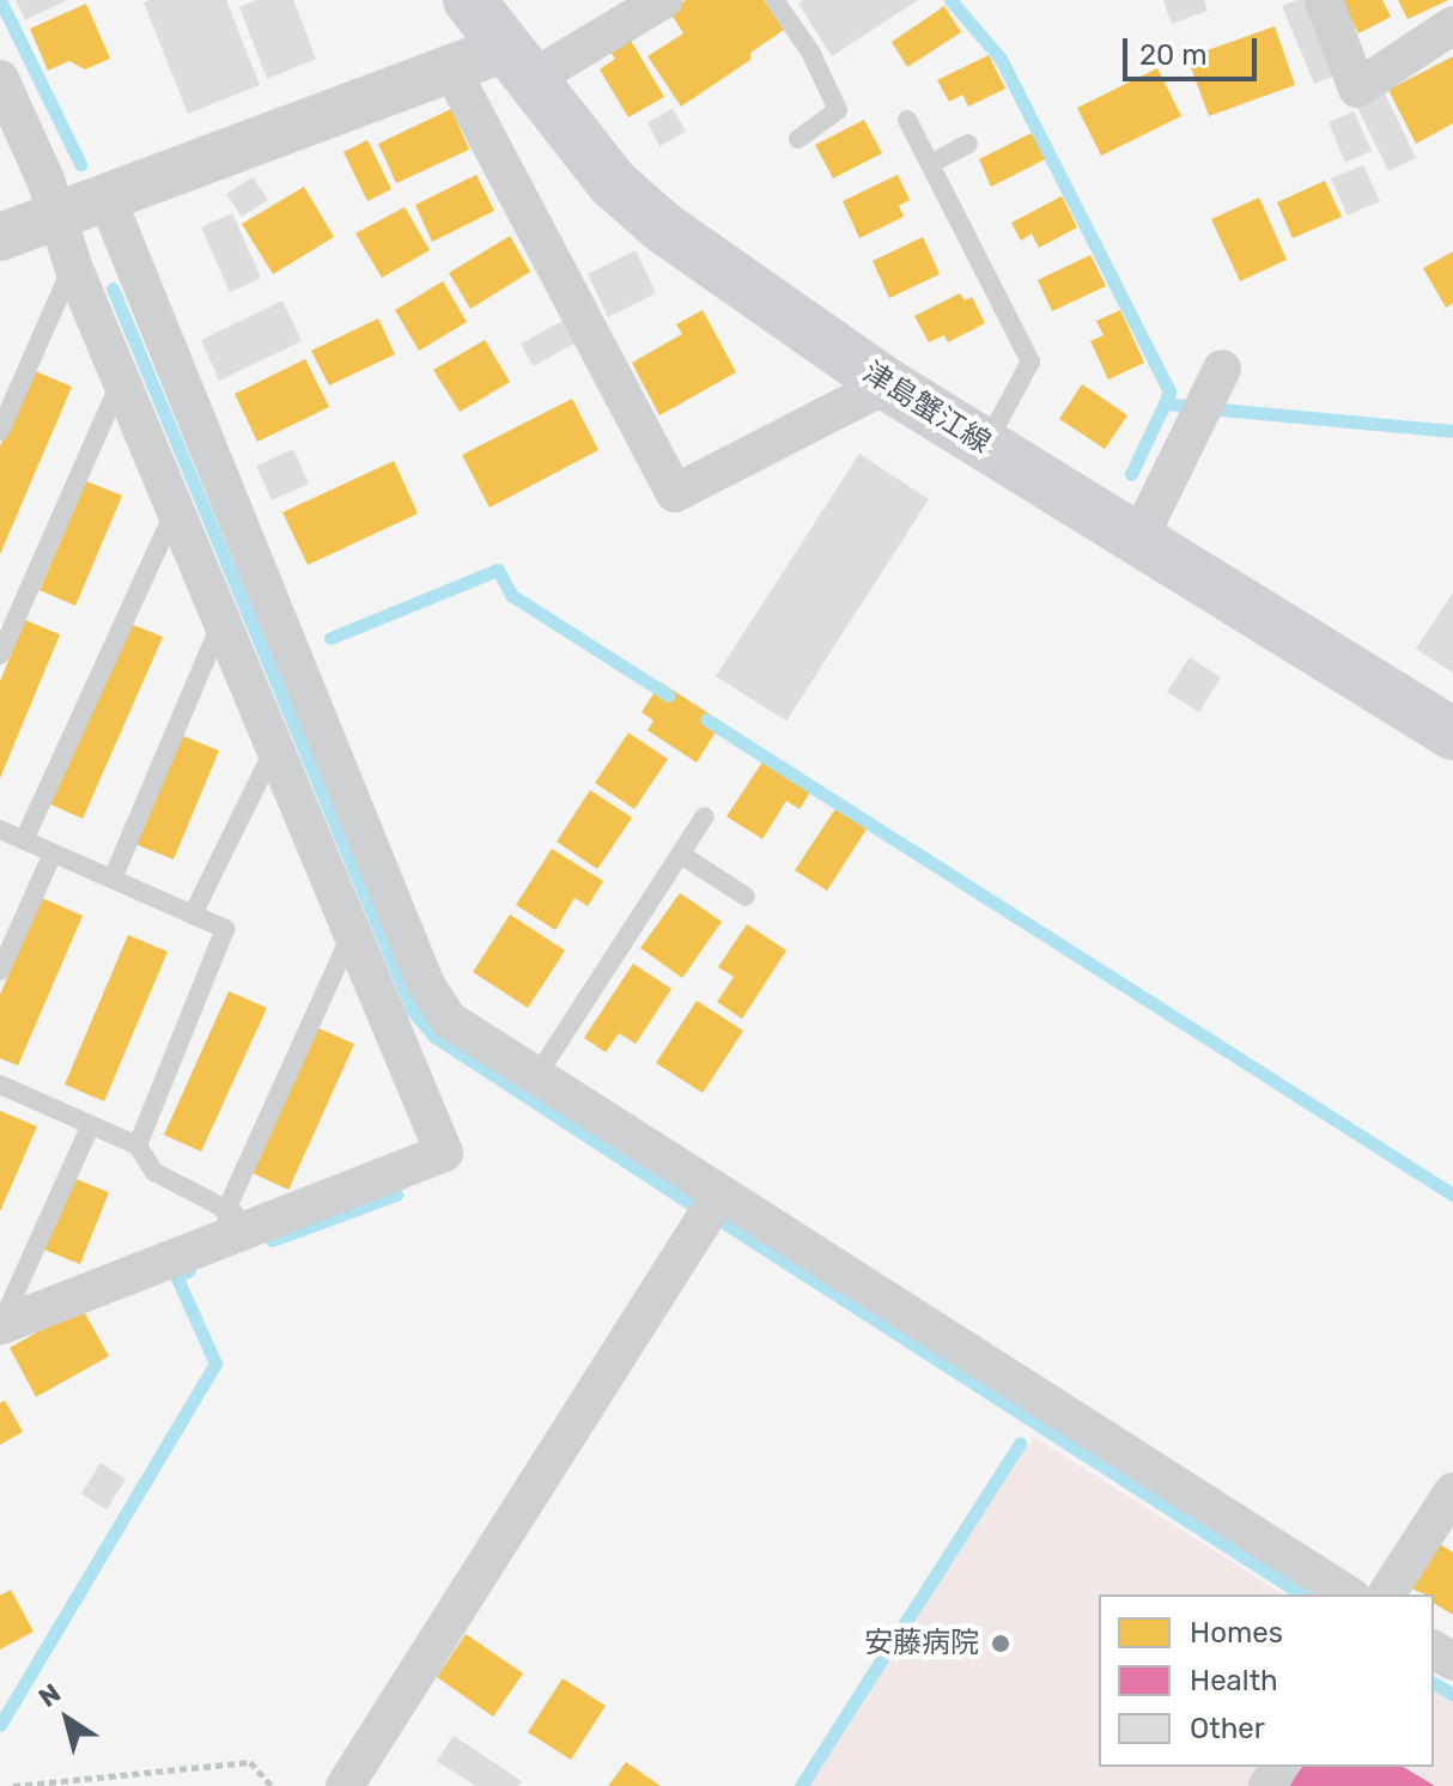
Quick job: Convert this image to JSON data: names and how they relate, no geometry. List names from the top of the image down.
{
  "streets": {
    "main road": ["津島蟹江線"]
  },
  "places": ["安藤病院"],
  "legend": ["Homes", "Health", "Other"],
  "scale_bar": "20 m",
  "north": "top left"
}
